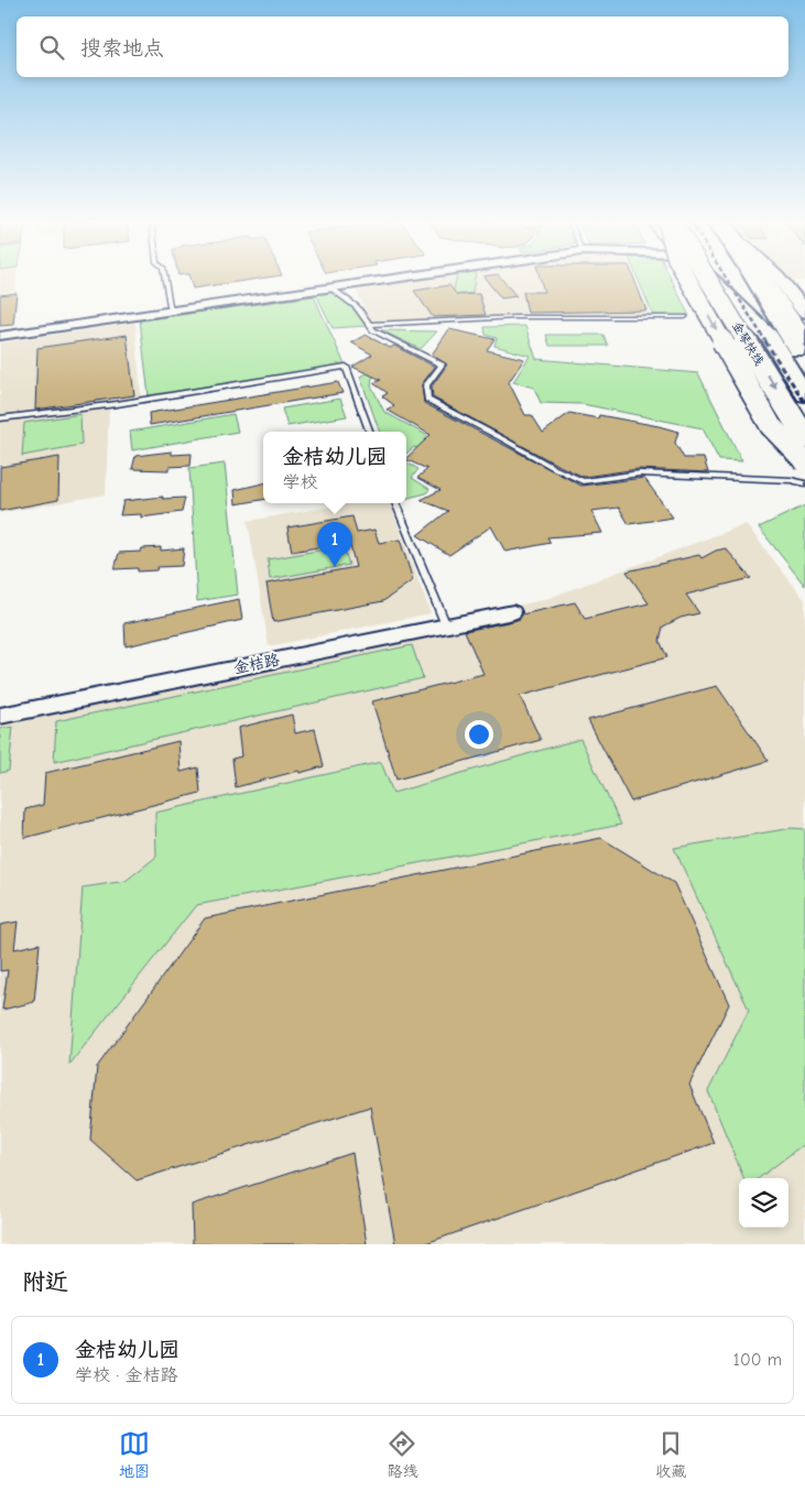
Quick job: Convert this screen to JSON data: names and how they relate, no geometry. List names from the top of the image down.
{
  "streets": {
    "highway": ["金琴快线"],
    "street": ["金桔路"]
  },
  "page": {
    "search": "搜索地点",
    "popup": ["金桔幼儿园", "学校"],
    "pins": "1",
    "heading": "附近",
    "list": [
      {
        "mark": "1",
        "name": "金桔幼儿园",
        "note": "学校 · 金桔路",
        "value": "100 m"
      }
    ],
    "nav": ["地图", "路线", "收藏"]
  }
}
